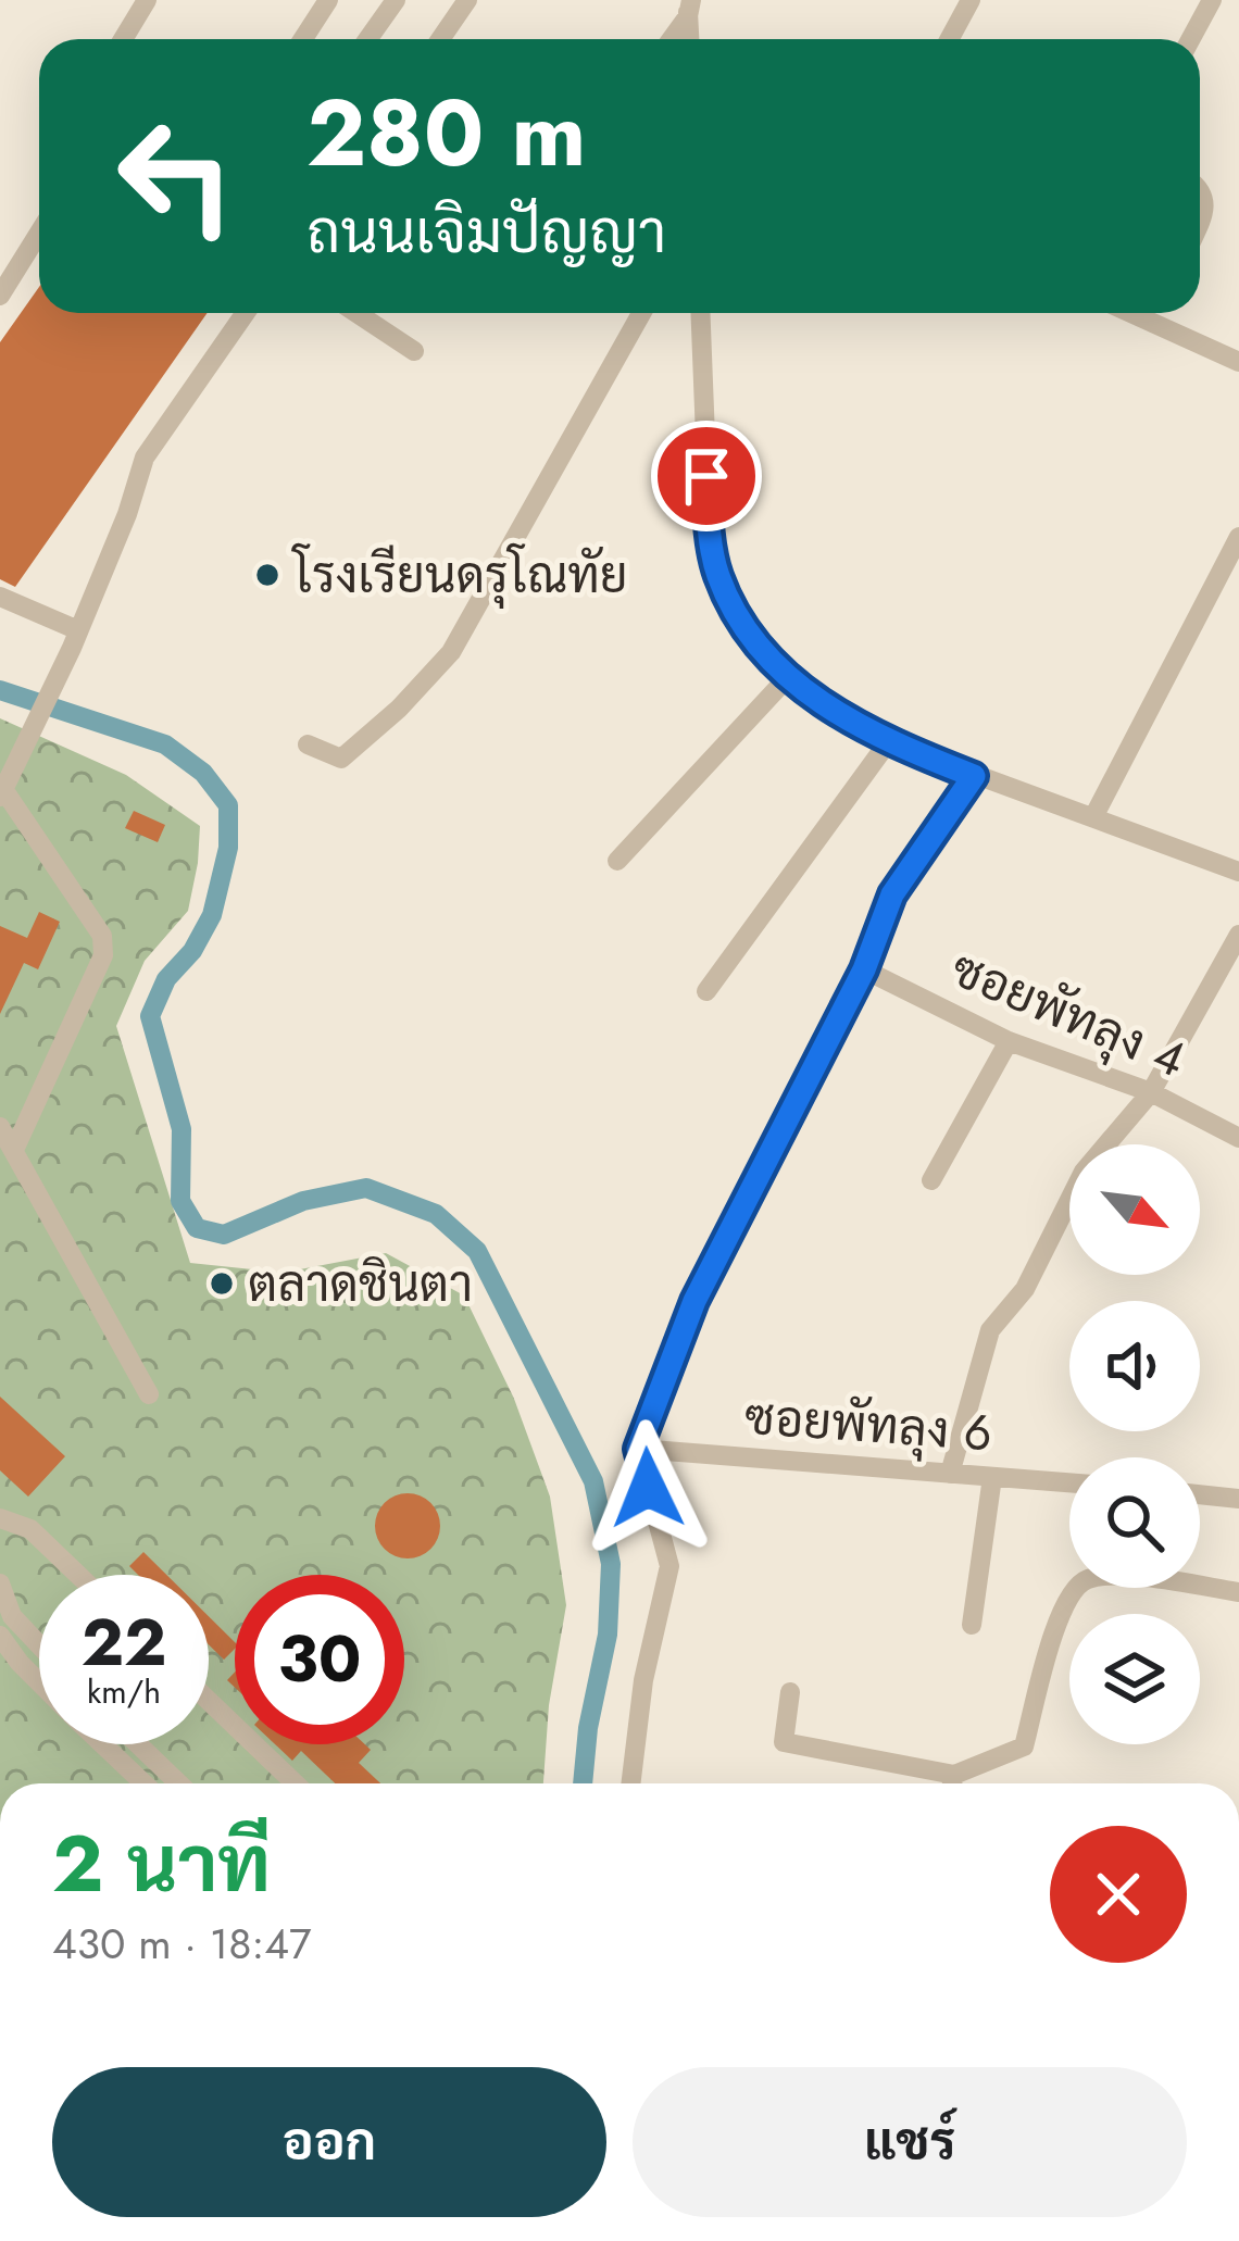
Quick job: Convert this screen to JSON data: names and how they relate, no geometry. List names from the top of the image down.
{
  "streets": {
    "street": ["ซอยพัทลุง 4", "ซอยพัทลุง 6"]
  },
  "places": ["โรงเรียนดรุโณทัย", "ตลาดชินตา"],
  "north": "bottom right",
  "page": {
    "turn": ["280 m", "ถนนเจิมปัญญา"],
    "speed": "22 km/h",
    "limit": "30",
    "heading": ["2 นาที", "430 m · 18:47"],
    "buttons": ["ออก", "แชร์"]
  }
}
